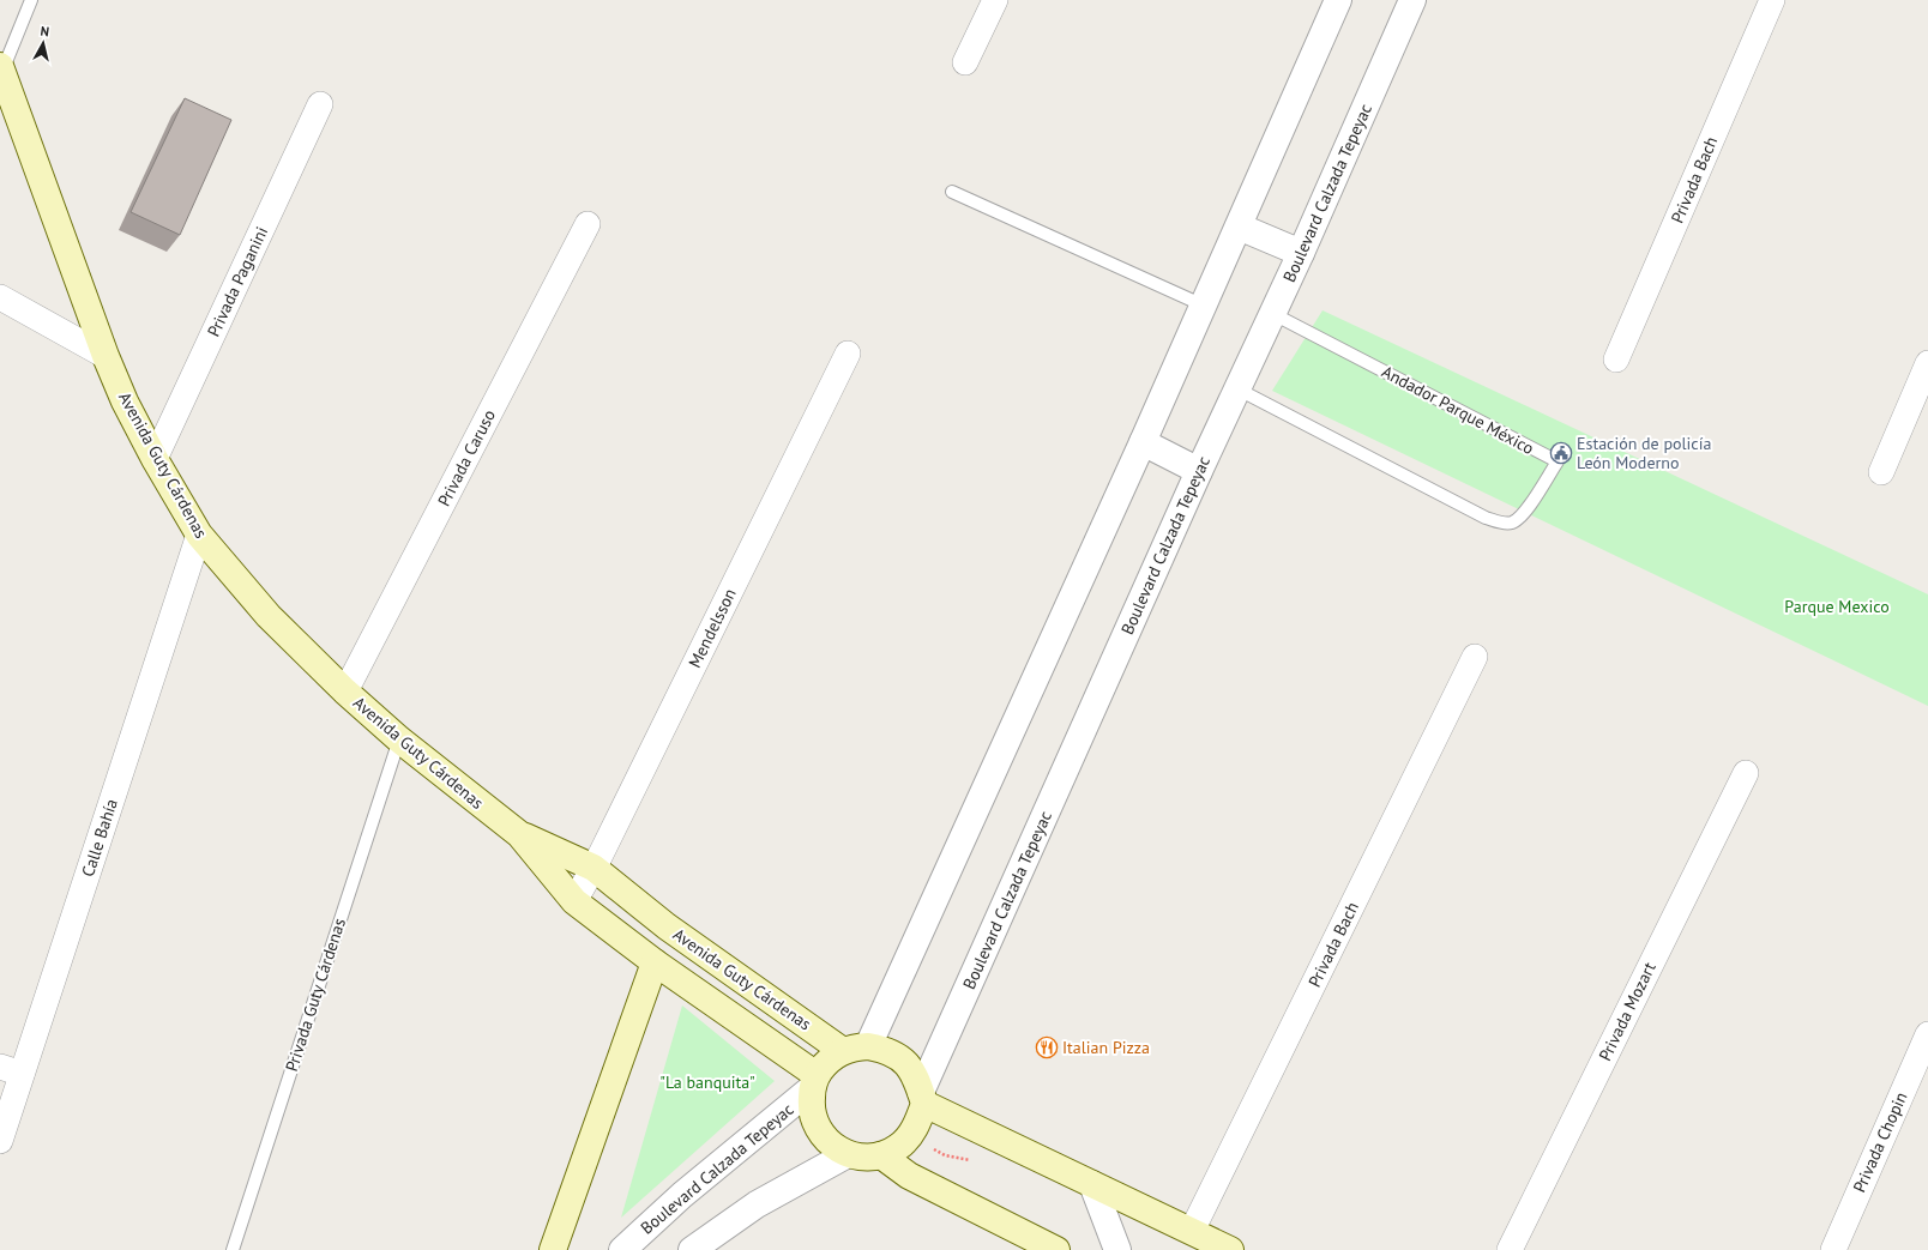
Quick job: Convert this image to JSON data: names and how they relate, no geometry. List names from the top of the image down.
{
  "streets": {
    "main road": ["Avenida Guty Cárdenas"],
    "street": [
      "Privada Bach",
      "Boulevard Calzada Tepeyac",
      "Privada Paganini",
      "Privada Caruso",
      "Mendelsson",
      "Calle Bahía",
      "Privada Mozart",
      "Privada Chopin"
    ],
    "lane": ["Andador Parque México", "Privada Guty Cárdenas"]
  },
  "crossings": [
    ["Boulevard Calzada Tepeyac", "Andador Parque México"],
    ["Boulevard Calzada Tepeyac", "Avenida Guty Cárdenas"],
    ["Privada Paganini", "Avenida Guty Cárdenas"],
    ["Privada Caruso", "Avenida Guty Cárdenas"],
    ["Avenida Guty Cárdenas", "Mendelsson"],
    ["Avenida Guty Cárdenas", "Calle Bahía"],
    ["Avenida Guty Cárdenas", "Privada Guty Cárdenas"]
  ],
  "parks": ["Parque Mexico", "\"La banquita\""],
  "places": {
    "public building": ["Estación de policía León Moderno"],
    "restaurant": ["Italian Pizza"]
  },
  "north": "top"
}
